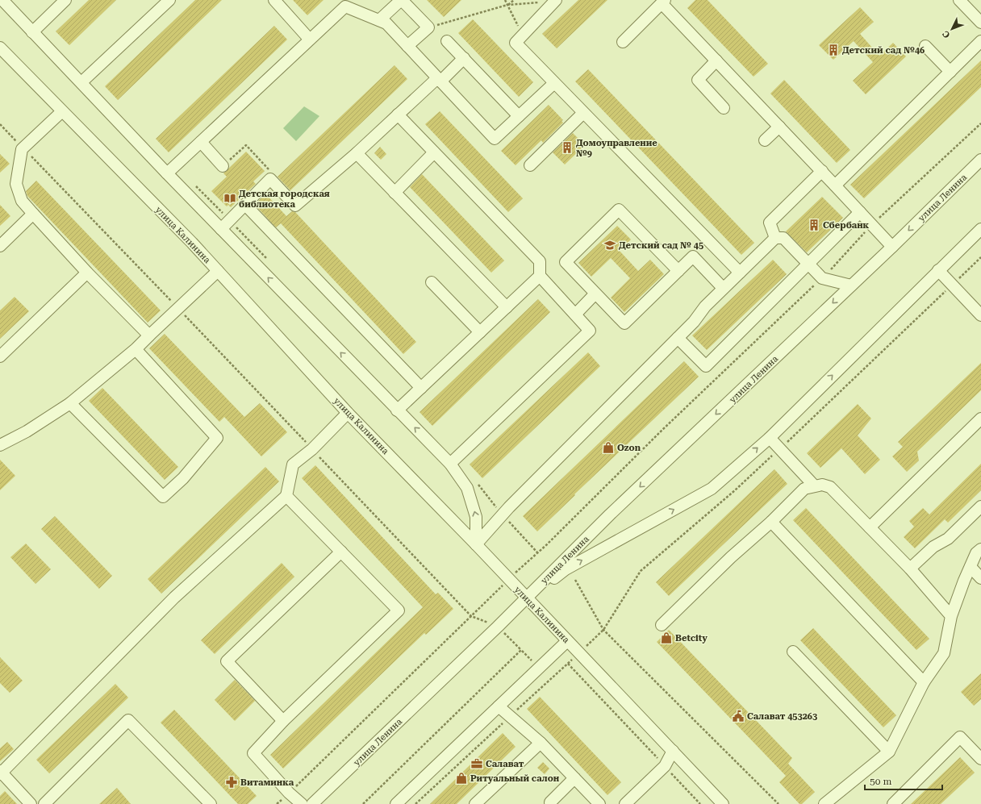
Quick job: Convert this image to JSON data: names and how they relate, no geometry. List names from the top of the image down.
{
  "streets": {
    "street": ["улица Ленина", "улица Калинина"]
  },
  "crossings": [
    ["улица Ленина", "улица Калинина"]
  ],
  "places": {
    "building": ["Детский сад №46", "Домоуправление №9", "Сбербанк"],
    "library": ["Детская городская библиотека"],
    "school or university": ["Детский сад № 45"],
    "shop": ["Ozon", "Betcity", "Ритуальный салон"],
    "public building": ["Салават 453263"],
    "office": ["Салават"],
    "pharmacy": ["Витаминка"]
  },
  "scale_bar": "50 m",
  "north": "bottom left"
}
